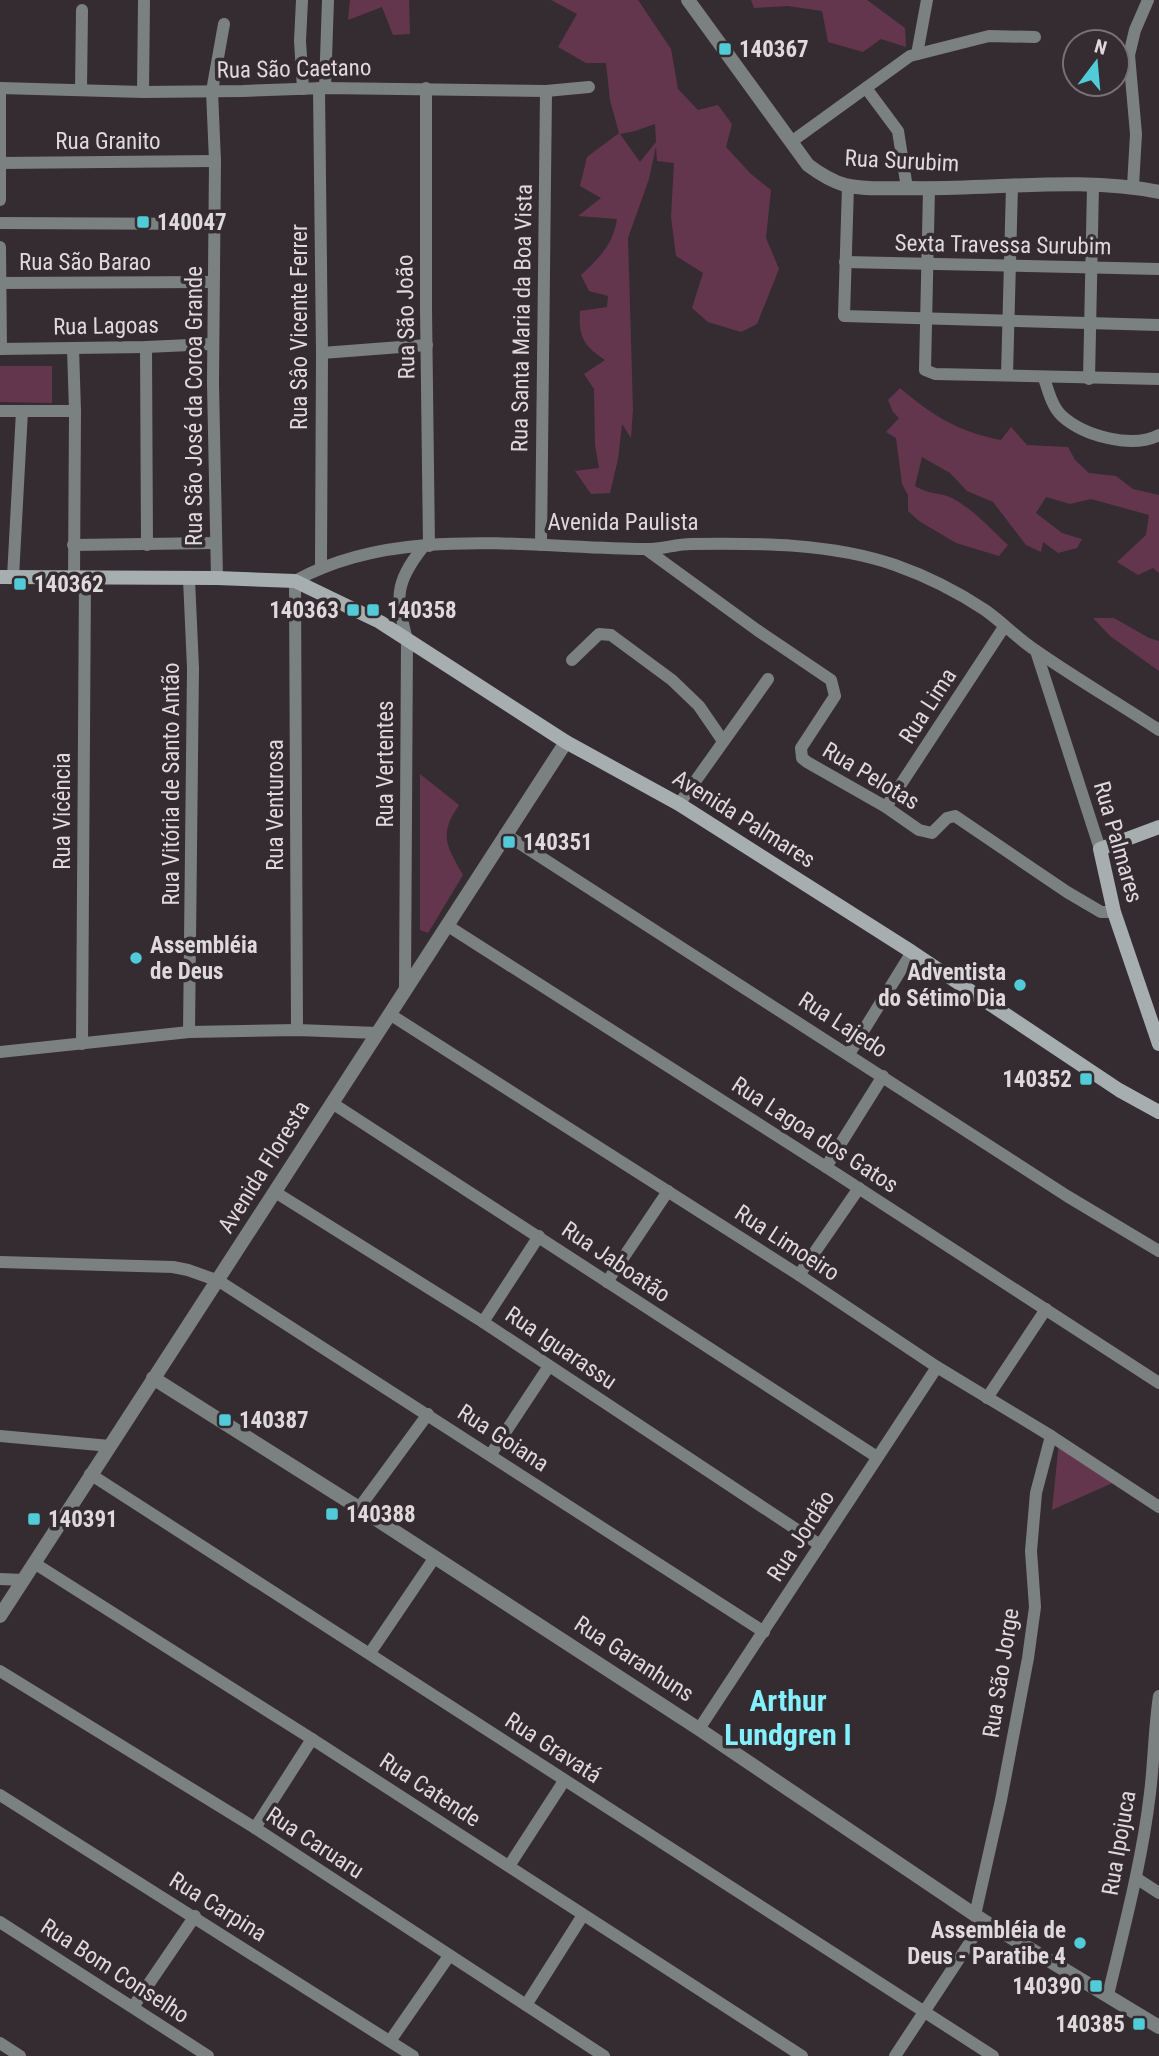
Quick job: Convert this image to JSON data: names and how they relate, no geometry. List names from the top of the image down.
{
  "streets": {
    "main road": ["Avenida Palmares", "Rua Palmares"],
    "street": [
      "Rua São Caetano",
      "Rua Granito",
      "Rua Surubim",
      "Sexta Travessa Surubim",
      "Rua São Barao",
      "Rua São João",
      "Rua Santa Maria da Boa Vista",
      "Rua Lagoas",
      "Rua Sâo Vicente Ferrer",
      "Rua São José da Coroa Grande",
      "Avenida Paulista",
      "Rua Lima",
      "Rua Vertentes",
      "Rua Pelotas",
      "Rua Vitória de Santo Antão",
      "Rua Venturosa",
      "Rua Vicência",
      "Rua Lajedo",
      "Rua Lagoa dos Gatos",
      "Avenida Floresta",
      "Rua Limoeiro",
      "Rua Jaboatão",
      "Rua Iguarassu",
      "Rua Goiana",
      "Rua Jordão",
      "Rua Garanhuns",
      "Rua São Jorge",
      "Rua Gravatá",
      "Rua Catende",
      "Rua Caruaru",
      "Rua Ipojuca",
      "Rua Carpina",
      "Rua Bom Conselho"
    ]
  },
  "crossings": [
    ["Rua São Caetano", "Rua São João"],
    ["Rua São Caetano", "Rua Santa Maria da Boa Vista"],
    ["Rua São Caetano", "Rua Sâo Vicente Ferrer"],
    ["Rua São Caetano", "Rua São José da Coroa Grande"],
    ["Rua Granito", "Rua São José da Coroa Grande"],
    ["Rua São Barao", "Rua São José da Coroa Grande"],
    ["Rua São João", "Avenida Paulista"],
    ["Rua São João", "Rua Vertentes"],
    ["Rua Santa Maria da Boa Vista", "Avenida Paulista"],
    ["Rua Lagoas", "Rua São José da Coroa Grande"],
    ["Rua Lagoas", "Rua Vicência"],
    ["Rua Sâo Vicente Ferrer", "Avenida Paulista"],
    ["Avenida Paulista", "Rua Lima"],
    ["Avenida Paulista", "Rua Vertentes"],
    ["Avenida Paulista", "Rua Pelotas"],
    ["Avenida Paulista", "Rua Venturosa"],
    ["Avenida Paulista", "Avenida Palmares"],
    ["Avenida Paulista", "Rua Palmares"],
    ["Rua Lima", "Rua Pelotas"],
    ["Rua Vertentes", "Avenida Palmares"],
    ["Rua Vertentes", "Avenida Floresta"],
    ["Rua Pelotas", "Rua Palmares"],
    ["Rua Venturosa", "Avenida Palmares"],
    ["Avenida Palmares", "Avenida Floresta"],
    ["Rua Lajedo", "Avenida Floresta"],
    ["Rua Lagoa dos Gatos", "Avenida Floresta"],
    ["Avenida Floresta", "Rua Limoeiro"],
    ["Avenida Floresta", "Rua Jaboatão"],
    ["Avenida Floresta", "Rua Iguarassu"],
    ["Avenida Floresta", "Rua Goiana"],
    ["Avenida Floresta", "Rua Garanhuns"],
    ["Avenida Floresta", "Rua Gravatá"],
    ["Avenida Floresta", "Rua Catende"],
    ["Rua Limoeiro", "Rua Jordão"],
    ["Rua Limoeiro", "Rua São Jorge"],
    ["Rua Jaboatão", "Rua Jordão"],
    ["Rua Iguarassu", "Rua Jordão"],
    ["Rua Goiana", "Rua Jordão"],
    ["Rua Jordão", "Rua Garanhuns"],
    ["Rua Garanhuns", "Rua São Jorge"],
    ["Rua Garanhuns", "Rua Ipojuca"]
  ],
  "districts": ["Arthur Lundgren I"],
  "places": {
    "transit": [
      "140367",
      "140047",
      "140362",
      "140363",
      "140358",
      "140351",
      "140352",
      "140387",
      "140388",
      "140391",
      "140390",
      "140385"
    ],
    "other": ["Assembléia de Deus", "Adventista do Sétimo Dia", "Assembléia de Deus - Paratibe 4"]
  },
  "north": "top"
}
